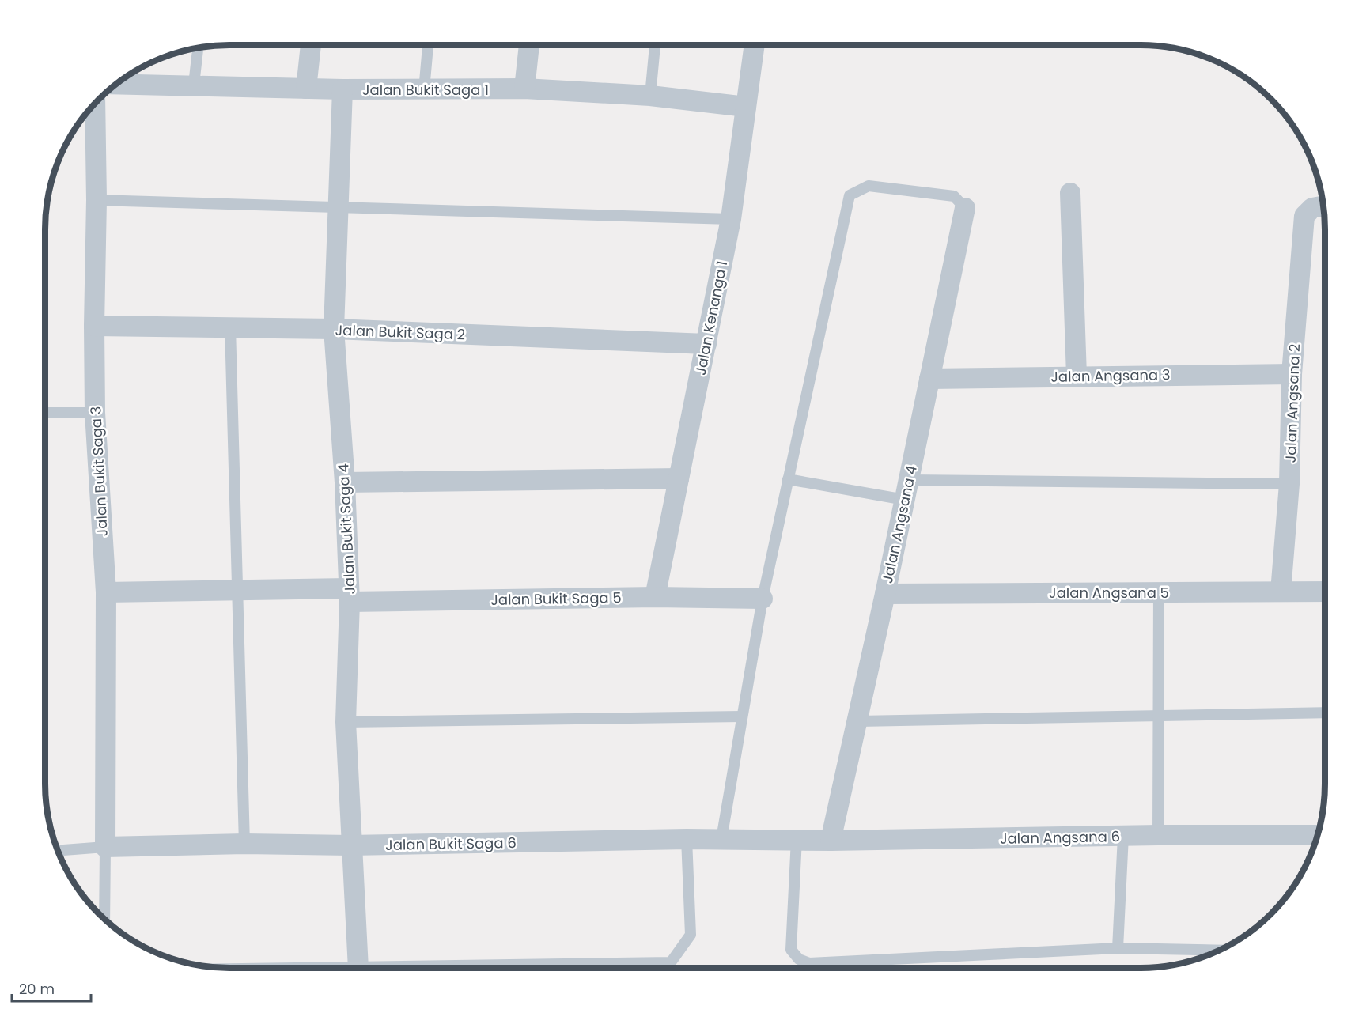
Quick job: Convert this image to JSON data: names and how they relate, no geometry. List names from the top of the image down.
{
  "streets": {
    "street": [
      "Jalan Bukit Saga 1",
      "Jalan Kenanga 1",
      "Jalan Bukit Saga 2",
      "Jalan Angsana 3",
      "Jalan Angsana 2",
      "Jalan Bukit Saga 3",
      "Jalan Angsana 4",
      "Jalan Bukit Saga 4",
      "Jalan Angsana 5",
      "Jalan Bukit Saga 5",
      "Jalan Angsana 6",
      "Jalan Bukit Saga 6"
    ]
  },
  "crossings": [
    ["Jalan Bukit Saga 1", "Jalan Kenanga 1"],
    ["Jalan Bukit Saga 1", "Jalan Bukit Saga 4"],
    ["Jalan Kenanga 1", "Jalan Bukit Saga 2"],
    ["Jalan Kenanga 1", "Jalan Bukit Saga 5"],
    ["Jalan Bukit Saga 2", "Jalan Bukit Saga 3"],
    ["Jalan Bukit Saga 2", "Jalan Bukit Saga 4"],
    ["Jalan Angsana 3", "Jalan Angsana 2"],
    ["Jalan Angsana 3", "Jalan Angsana 4"],
    ["Jalan Angsana 2", "Jalan Angsana 5"],
    ["Jalan Bukit Saga 3", "Jalan Bukit Saga 5"],
    ["Jalan Bukit Saga 3", "Jalan Bukit Saga 6"],
    ["Jalan Angsana 4", "Jalan Angsana 5"],
    ["Jalan Angsana 4", "Jalan Angsana 6"],
    ["Jalan Bukit Saga 4", "Jalan Bukit Saga 5"],
    ["Jalan Bukit Saga 4", "Jalan Bukit Saga 6"],
    ["Jalan Angsana 6", "Jalan Bukit Saga 6"]
  ],
  "scale_bar": "20 m"
}
